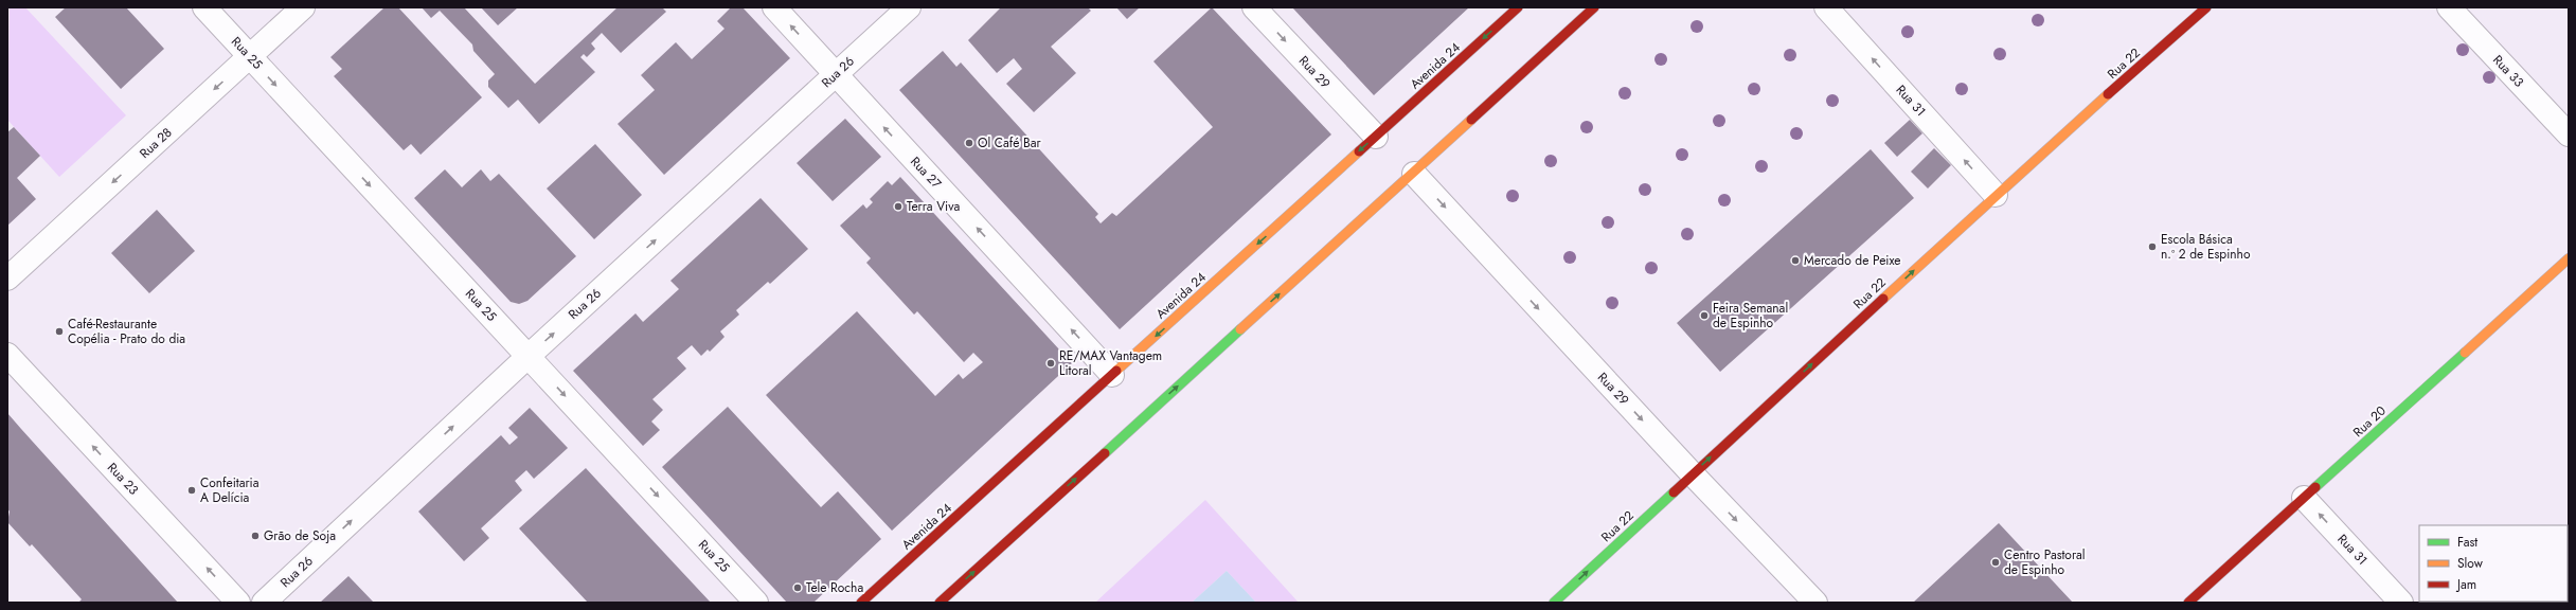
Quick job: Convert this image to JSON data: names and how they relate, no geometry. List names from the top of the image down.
{
  "streets": {
    "main road": ["Rua 22", "Avenida 24", "Rua 20"],
    "street": [
      "Rua 25",
      "Rua 33",
      "Rua 26",
      "Rua 29",
      "Rua 31",
      "Rua 28",
      "Rua 27",
      "Rua 23"
    ]
  },
  "crossings": [
    ["Rua 25", "Rua 26"],
    ["Rua 25", "Rua 28"],
    ["Rua 22", "Rua 29"],
    ["Rua 22", "Rua 31"],
    ["Avenida 24", "Rua 29"],
    ["Avenida 24", "Rua 27"],
    ["Rua 26", "Rua 27"],
    ["Rua 31", "Rua 20"]
  ],
  "one_way": [
    "Rua 25",
    "Rua 22",
    "Rua 26",
    "Rua 29",
    "Rua 31",
    "Rua 28",
    "Rua 27",
    "Rua 23"
  ],
  "places": [
    "Ol Café Bar",
    "Terra Viva",
    "Escola Básica n.º 2 de Espinho",
    "Mercado de Peixe",
    "Feira Semanal de Espinho",
    "Café-Restaurante Copélia - Prato do dia",
    "RE/MAX Vantagem Litoral",
    "Confeitaria A Delícia",
    "Grão de Soja",
    "Centro Pastoral de Espinho",
    "Tele Rocha"
  ],
  "legend": ["Fast", "Slow", "Jam"]
}
